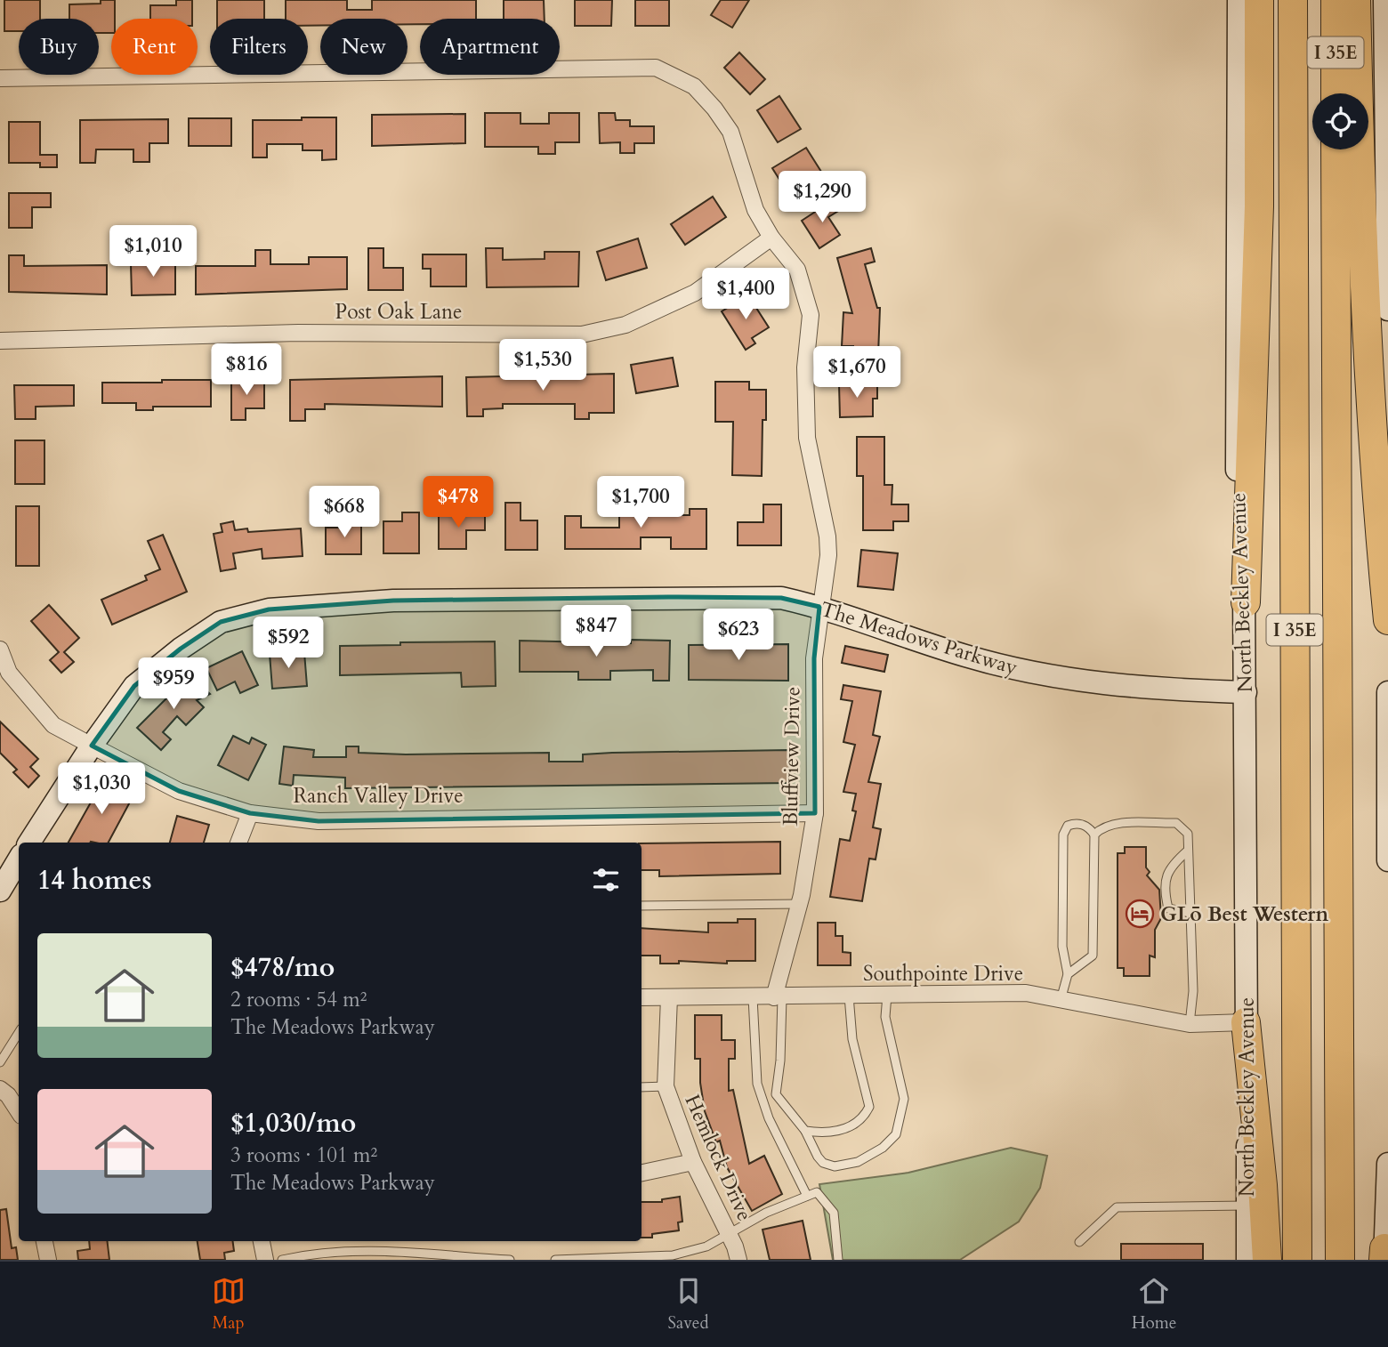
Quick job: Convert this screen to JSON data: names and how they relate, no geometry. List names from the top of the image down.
{
  "streets": {
    "highway": ["I 35E"],
    "main road": ["North Beckley Avenue", "The Meadows Parkway"],
    "street": [
      "Post Oak Lane",
      "Bluffview Drive",
      "Ranch Valley Drive",
      "Southpointe Drive",
      "Hemlock Drive"
    ]
  },
  "crossings": [
    ["Post Oak Lane", "Bluffview Drive"],
    ["North Beckley Avenue", "The Meadows Parkway"],
    ["North Beckley Avenue", "Southpointe Drive"],
    ["The Meadows Parkway", "Bluffview Drive"],
    ["The Meadows Parkway", "Ranch Valley Drive"],
    ["Bluffview Drive", "Ranch Valley Drive"],
    ["Bluffview Drive", "Southpointe Drive"],
    ["Southpointe Drive", "Hemlock Drive"]
  ],
  "places": {
    "hotel": ["GLō Best Western"]
  },
  "page": {
    "chip": [
      "Buy",
      "Rent",
      "Filters",
      "New",
      "Apartment"
    ],
    "price": [
      "$1,290",
      "$1,010",
      "$1,400",
      "$1,530",
      "$816",
      "$1,670",
      "$478",
      "$1,700",
      "$668",
      "$847",
      "$623",
      "$592",
      "$959",
      "$1,030"
    ],
    "heading": "14 homes",
    "list": [
      {
        "name": "$478/mo",
        "note": "2 rooms · 54 m² · The Meadows Parkway"
      },
      {
        "name": "$1,030/mo",
        "note": "3 rooms · 101 m² · The Meadows Parkway"
      }
    ],
    "tabs": ["Map", "Saved", "Home"]
  }
}
